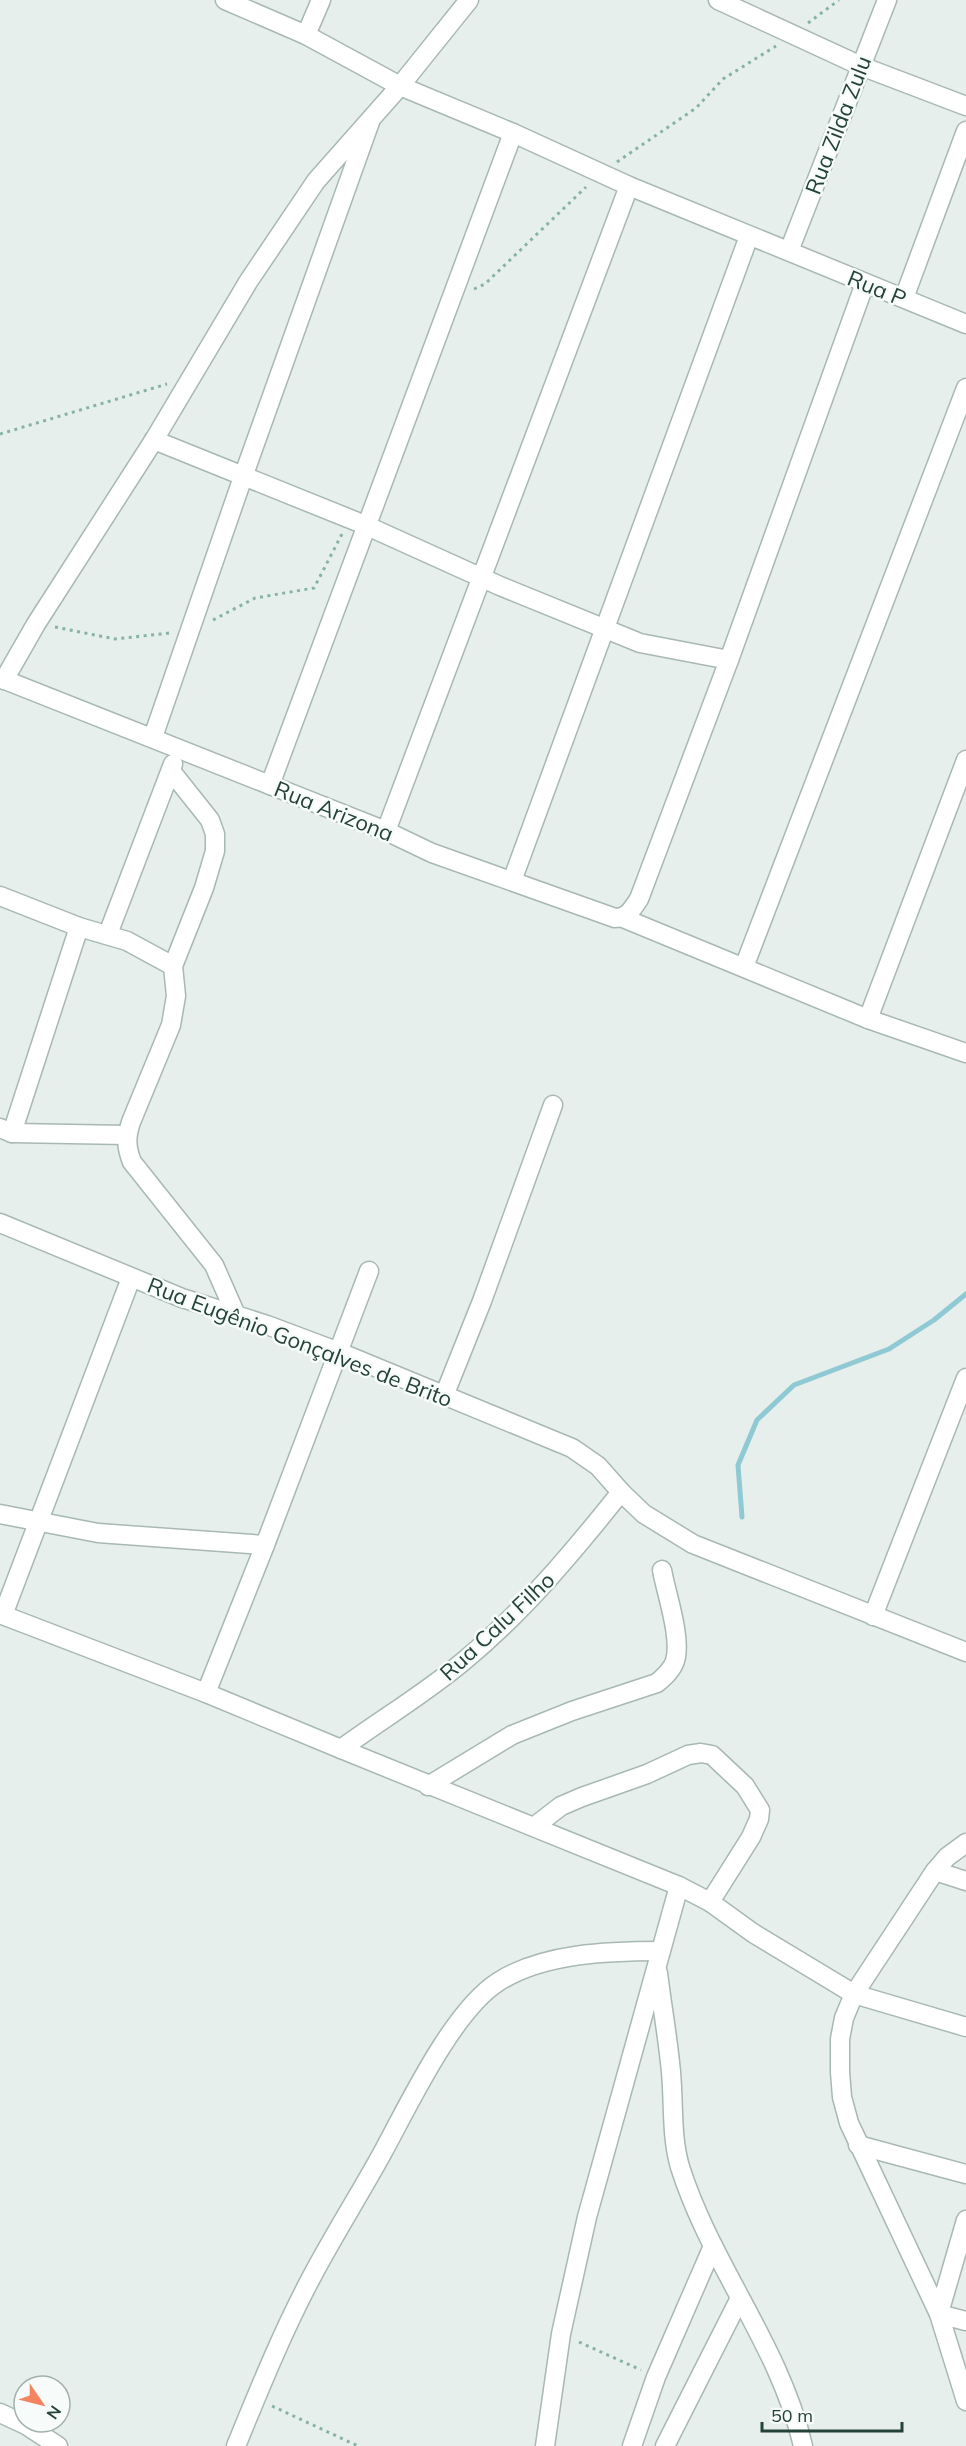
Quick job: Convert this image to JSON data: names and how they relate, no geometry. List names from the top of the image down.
{
  "streets": {
    "street": [
      "Rua Zilda Zulu",
      "Rua P",
      "Rua Arizona",
      "Rua Eugênio Gonçalves de Brito",
      "Rua Calu Filho"
    ]
  },
  "crossings": [
    ["Rua Zilda Zulu", "Rua P"],
    ["Rua Eugênio Gonçalves de Brito", "Rua Calu Filho"]
  ],
  "scale_bar": "50 m",
  "north": "bottom right"
}
